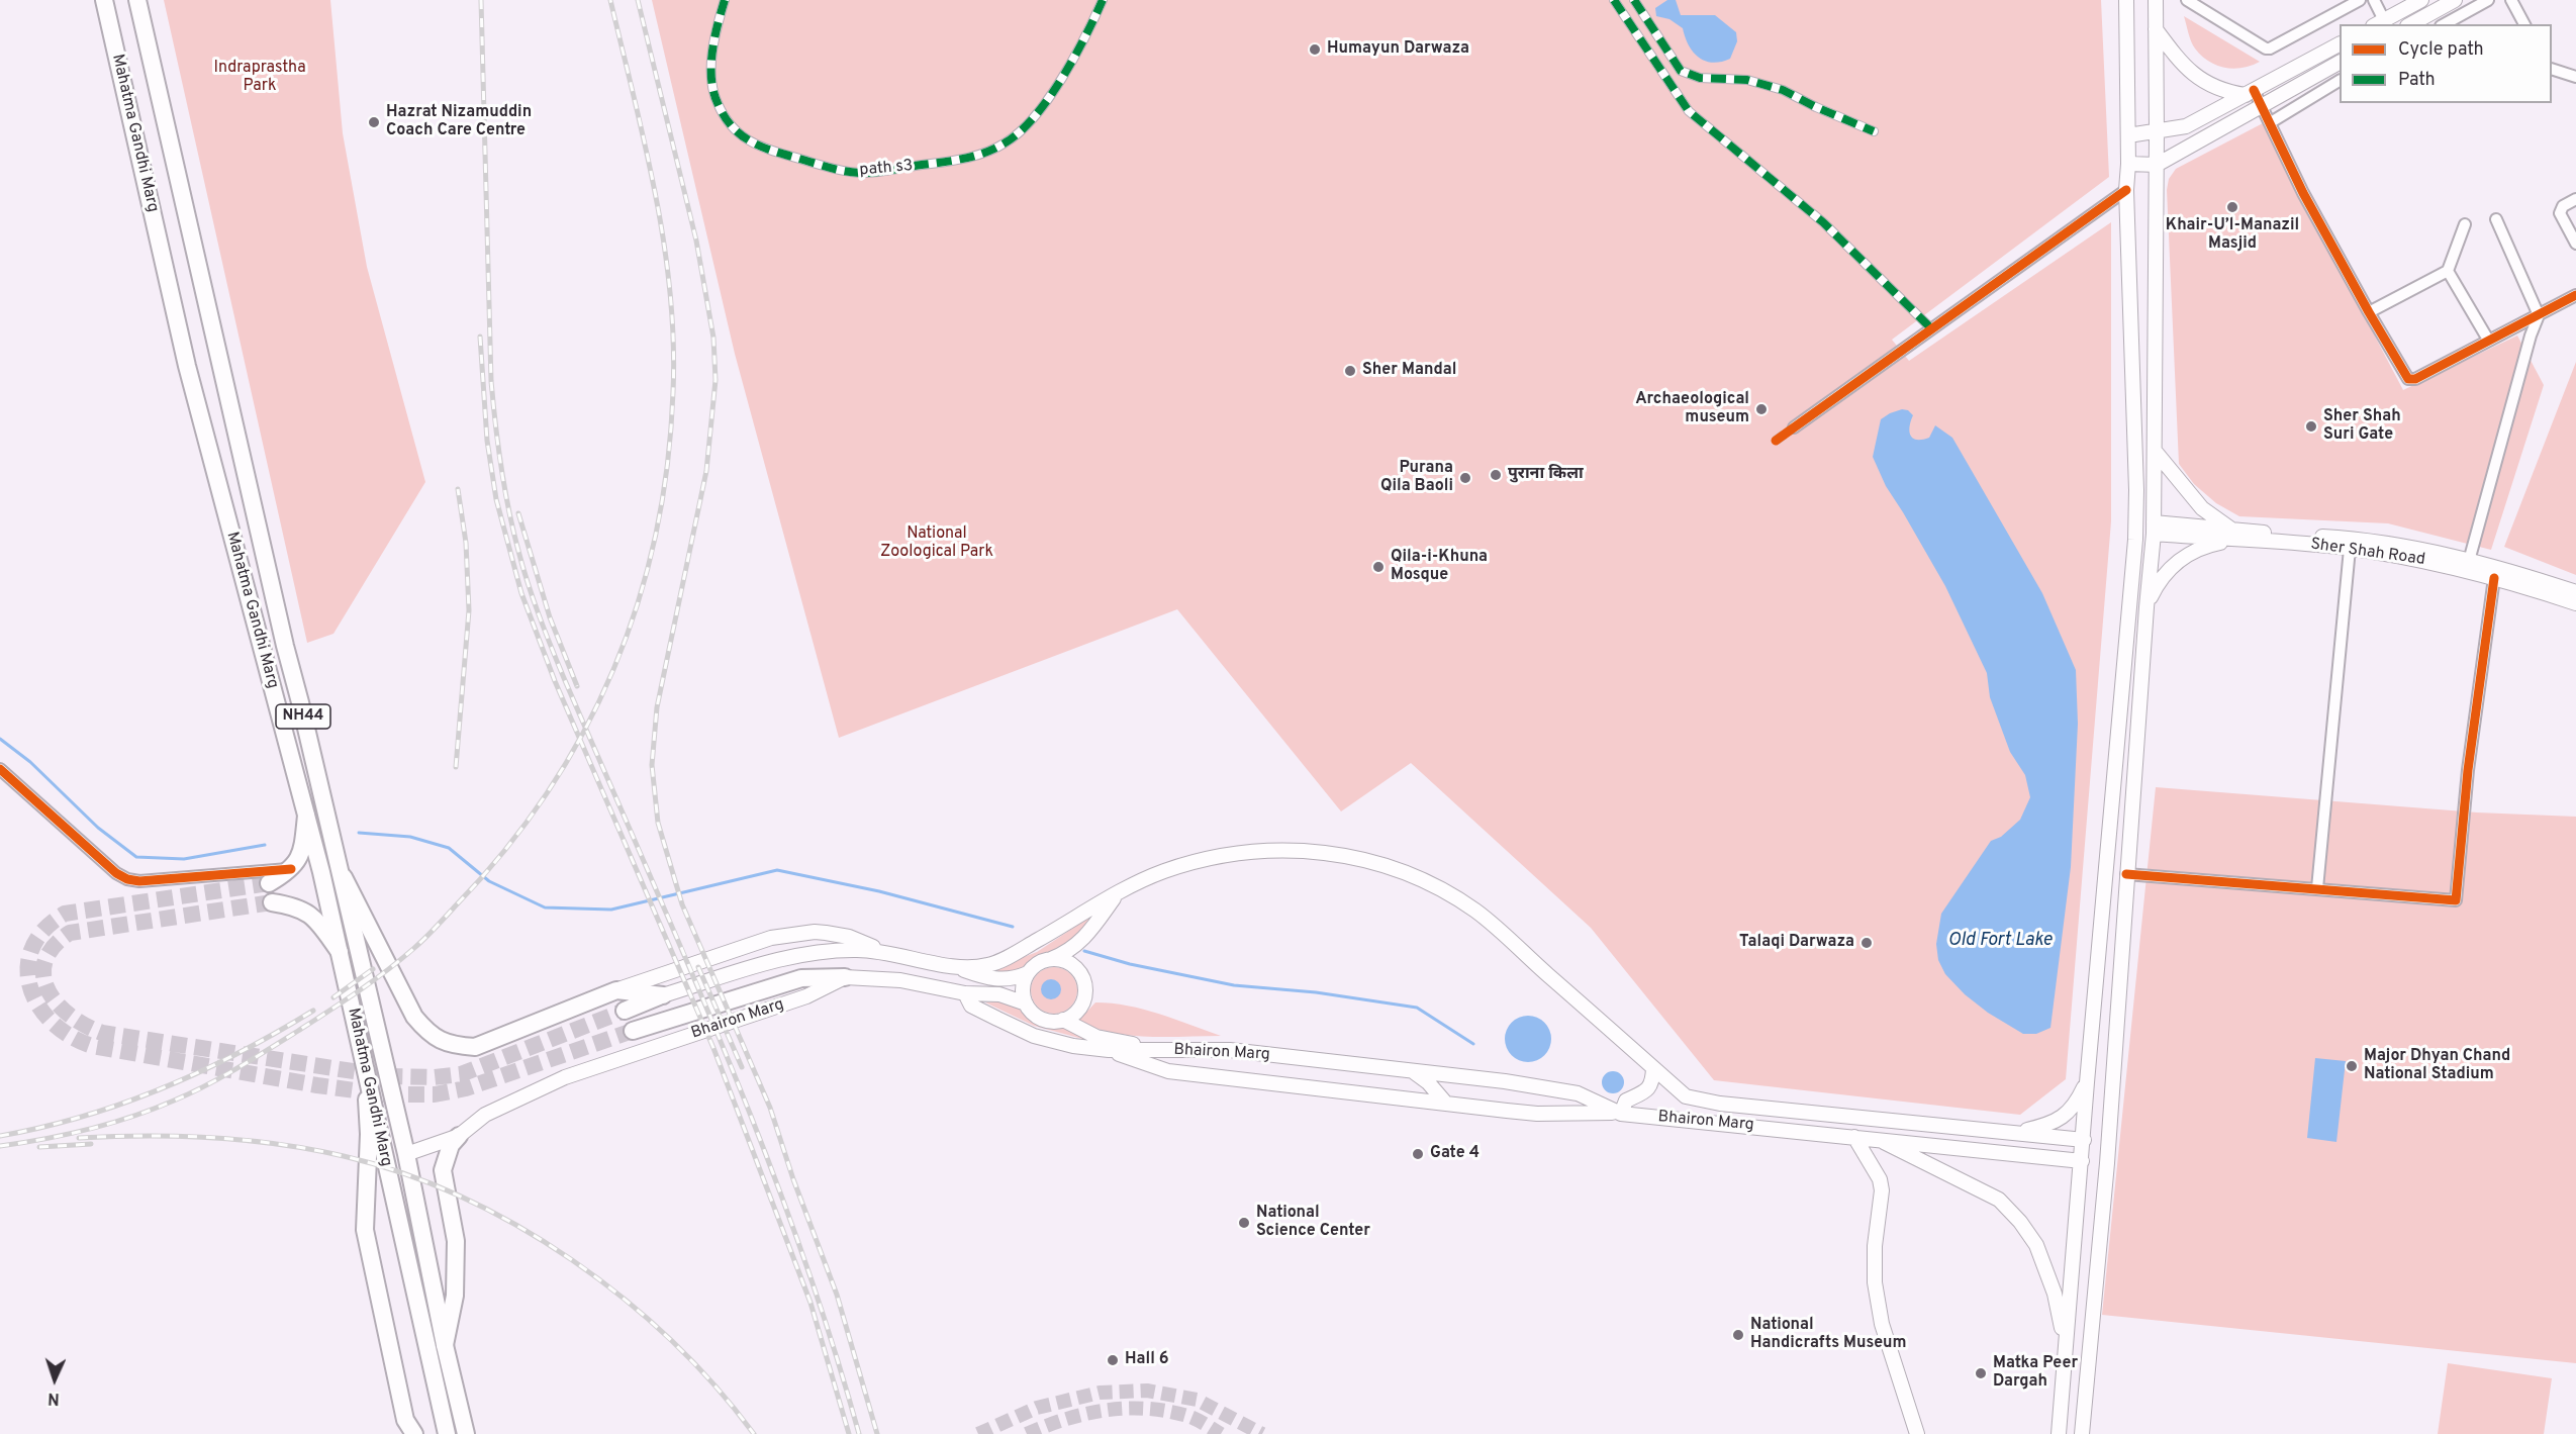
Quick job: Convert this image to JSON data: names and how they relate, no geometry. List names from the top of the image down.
{
  "streets": {
    "main road": [
      "Mahatma Gandhi Marg",
      "Sher Shah Road",
      "NH44",
      "Bhairon Marg"
    ],
    "street": ["path s3"]
  },
  "crossings": [
    ["Mahatma Gandhi Marg", "Bhairon Marg"]
  ],
  "water": ["Old Fort Lake"],
  "parks": ["Indraprastha Park", "National Zoological Park"],
  "places": [
    "Humayun Darwaza",
    "Hazrat Nizamuddin Coach Care Centre",
    "Khair-U’l-Manazil Masjid",
    "Sher Mandal",
    "Archaeological museum",
    "Sher Shah Suri Gate",
    "पुराना किला",
    "Purana Qila Baoli",
    "Qila-i-Khuna Mosque",
    "Talaqi Darwaza",
    "Major Dhyan Chand National Stadium",
    "Gate 4",
    "National Science Center",
    "National Handicrafts Museum",
    "Hall 6",
    "Matka Peer Dargah"
  ],
  "legend": ["Cycle path", "Path"],
  "north": "bottom"
}
